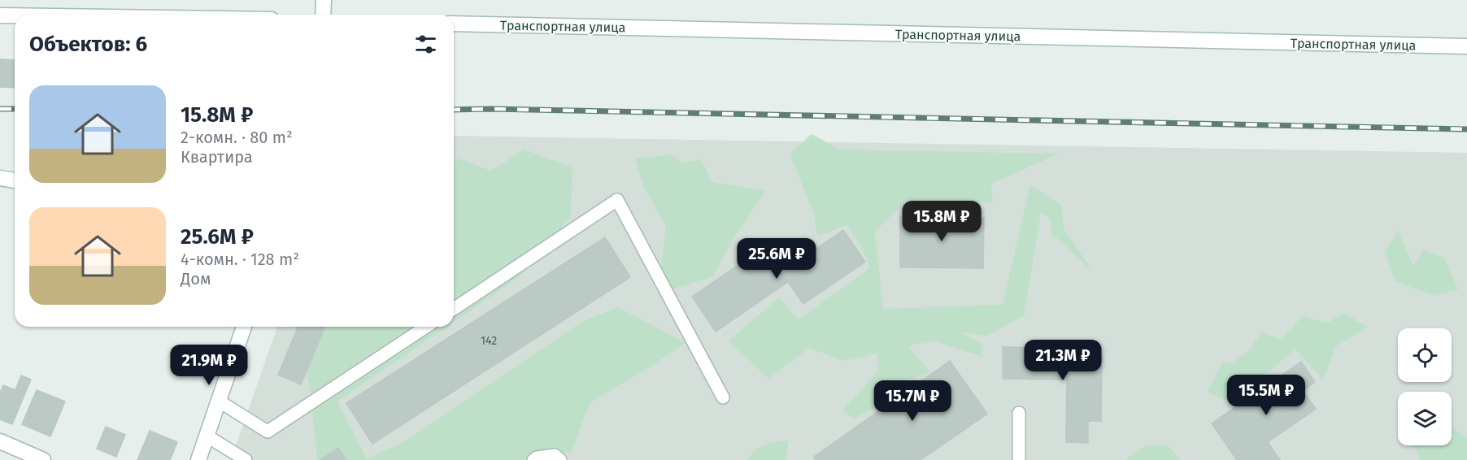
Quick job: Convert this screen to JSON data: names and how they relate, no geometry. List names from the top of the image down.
{
  "streets": {
    "main road": ["Транспортная улица"]
  },
  "house_numbers": ["142"],
  "page": {
    "heading": "Объектов: 6",
    "list": [
      {
        "name": "15.8M ₽",
        "note": "2-комн. · 80 m² · Квартира"
      },
      {
        "name": "25.6M ₽",
        "note": "4-комн. · 128 m² · Дом"
      }
    ],
    "price": [
      "15.8M ₽",
      "25.6M ₽",
      "21.3M ₽",
      "21.9M ₽",
      "15.5M ₽",
      "15.7M ₽"
    ]
  }
}
